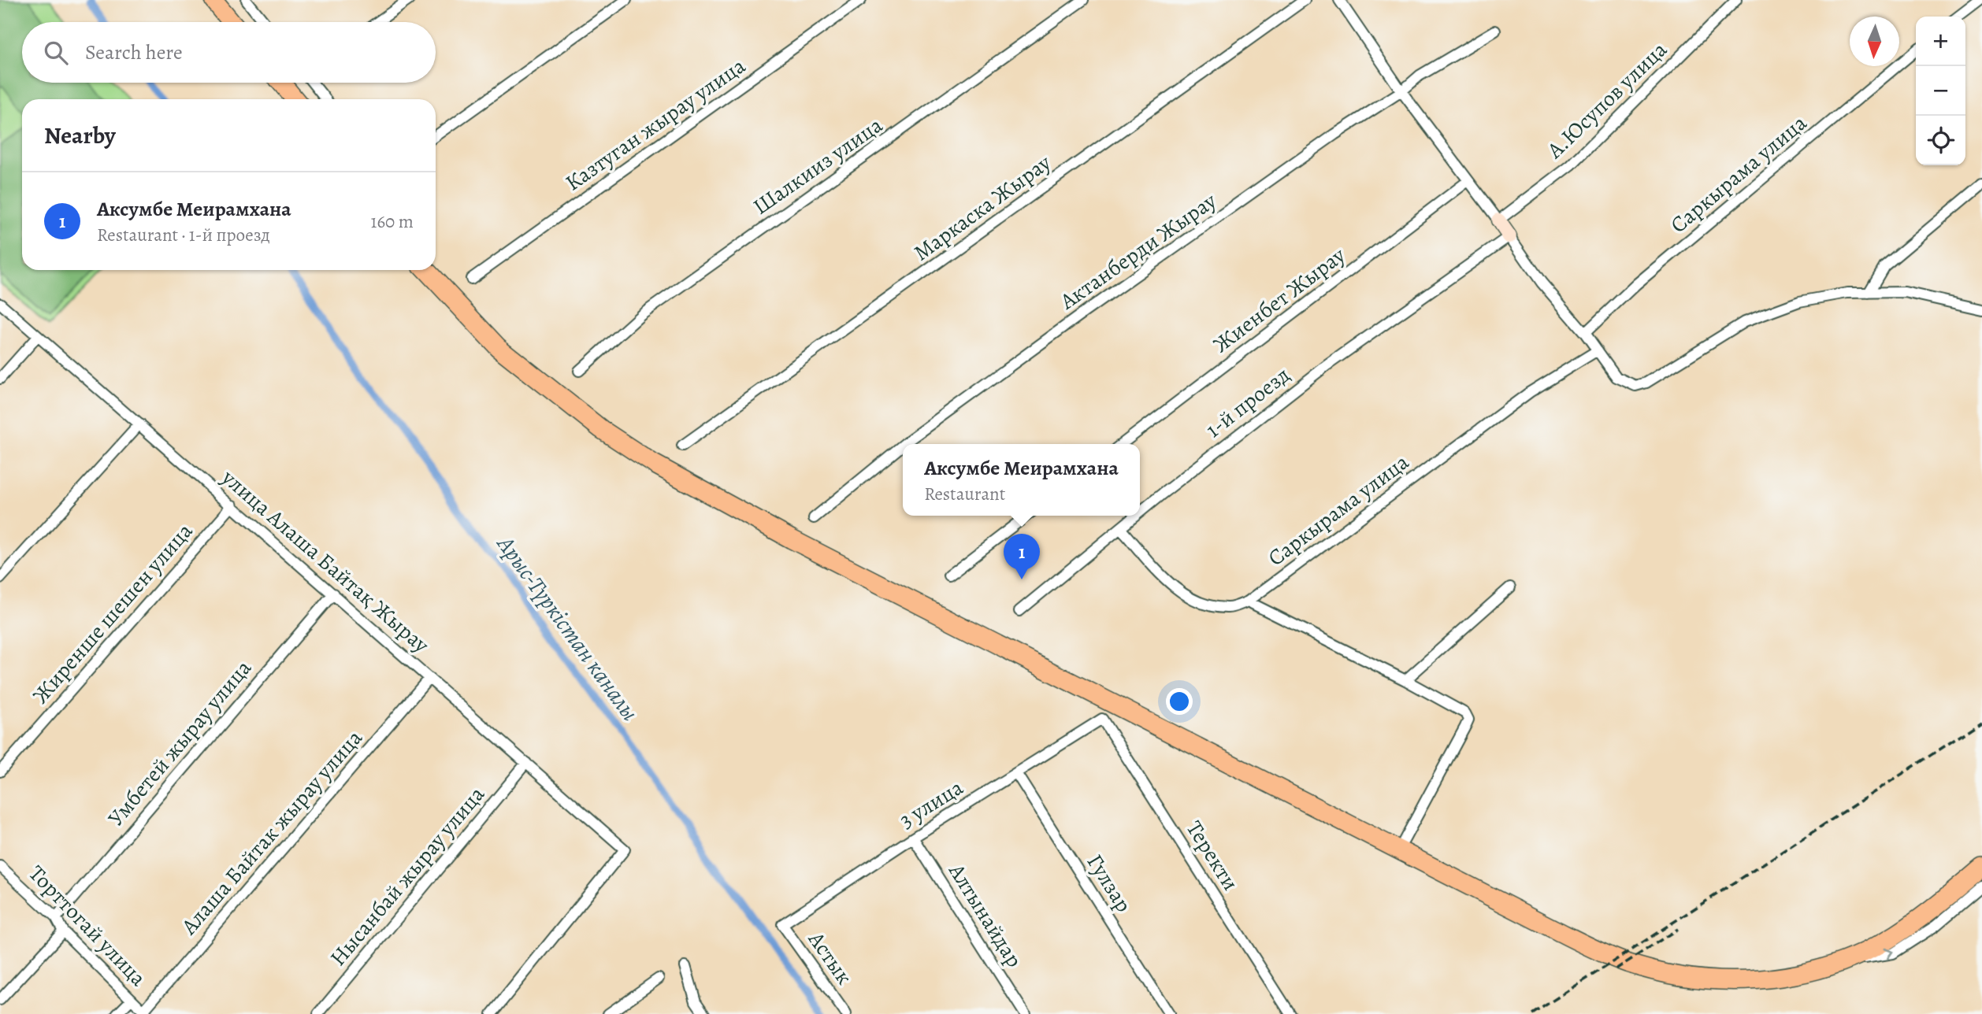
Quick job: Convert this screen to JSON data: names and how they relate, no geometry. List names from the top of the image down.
{
  "streets": {
    "street": [
      "А.Юсупов улица",
      "Казтуган жырау улица",
      "Шалкииз улица",
      "Саркырама улица",
      "Маркаска Жырау",
      "Актанберди Жырау",
      "Жиенбет Жырау",
      "1-й проезд",
      "улица Алаша Байтақ Жырау",
      "Жиренше шешен улица",
      "Умбетей жырау улица",
      "3 улица",
      "Алаша Байтак жырау улица",
      "Теректи",
      "Нысанбай жырау улица",
      "Гулзар",
      "Алтынайдар",
      "Торттогай улица",
      "Астык"
    ]
  },
  "crossings": [
    ["улица Алаша Байтақ Жырау", "Жиренше шешен улица"],
    ["улица Алаша Байтақ Жырау", "Умбетей жырау улица"],
    ["улица Алаша Байтақ Жырау", "Алаша Байтак жырау улица"],
    ["улица Алаша Байтақ Жырау", "Нысанбай жырау улица"],
    ["Умбетей жырау улица", "Торттогай улица"],
    ["3 улица", "Теректи"],
    ["3 улица", "Гулзар"],
    ["3 улица", "Алтынайдар"],
    ["3 улица", "Астык"],
    ["Алаша Байтак жырау улица", "Торттогай улица"]
  ],
  "water": ["Арыс-Түркістан каналы"],
  "north": "bottom",
  "page": {
    "map_buttons": ["+", "−"],
    "search": "Search here",
    "heading": "Nearby",
    "list": [
      {
        "mark": "1",
        "name": "Аксумбе Меирамхана",
        "note": "Restaurant · 1-й проезд",
        "value": "160 m"
      }
    ],
    "popup": ["Аксумбе Меирамхана", "Restaurant"],
    "pins": "1"
  }
}
